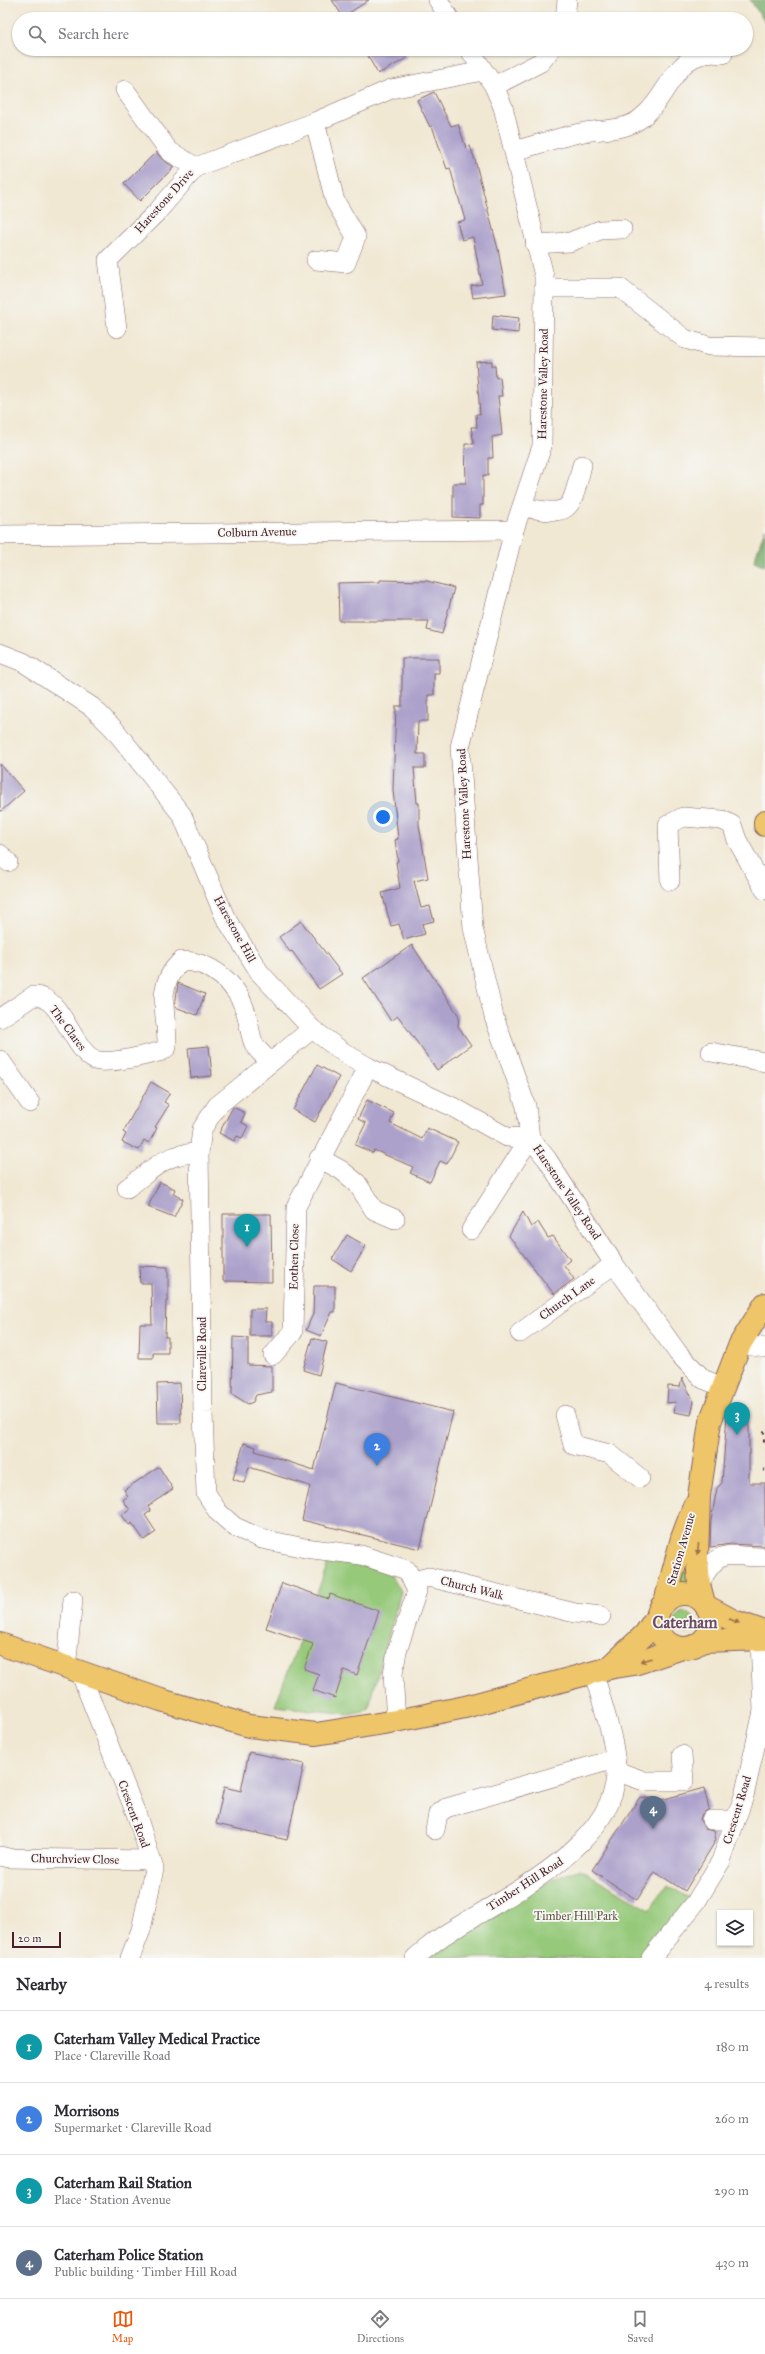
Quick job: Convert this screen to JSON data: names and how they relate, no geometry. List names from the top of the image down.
{
  "streets": {
    "main road": ["Station Avenue"],
    "street": [
      "Harestone Drive",
      "Harestone Valley Road",
      "Colburn Avenue",
      "Harestone Hill",
      "The Clares",
      "Eothen Close",
      "Church Lane",
      "Clareville Road",
      "Church Walk",
      "Crescent Road",
      "Churchview Close",
      "Timber Hill Road"
    ]
  },
  "crossings": [
    ["Harestone Drive", "Harestone Valley Road"],
    ["Harestone Valley Road", "Colburn Avenue"],
    ["Harestone Valley Road", "Harestone Hill"],
    ["Harestone Valley Road", "Church Lane"],
    ["Harestone Valley Road", "Station Avenue"],
    ["Harestone Hill", "Eothen Close"],
    ["Harestone Hill", "Clareville Road"],
    ["The Clares", "Clareville Road"],
    ["Clareville Road", "Church Walk"],
    ["Crescent Road", "Churchview Close"]
  ],
  "districts": ["Caterham"],
  "parks": ["Timber Hill Park"],
  "scale_bar": "20 m",
  "page": {
    "search": "Search here",
    "pins": [
      "1",
      "3",
      "2",
      "4"
    ],
    "scale": "20 m",
    "heading": ["Nearby", "4 results"],
    "list": [
      {
        "mark": "1",
        "name": "Caterham Valley Medical Practice",
        "note": "Place · Clareville Road",
        "value": "180 m"
      },
      {
        "mark": "2",
        "name": "Morrisons",
        "note": "Supermarket · Clareville Road",
        "value": "260 m"
      },
      {
        "mark": "3",
        "name": "Caterham Rail Station",
        "note": "Place · Station Avenue",
        "value": "290 m"
      },
      {
        "mark": "4",
        "name": "Caterham Police Station",
        "note": "Public building · Timber Hill Road",
        "value": "430 m"
      }
    ],
    "nav": ["Map", "Directions", "Saved"]
  }
}
